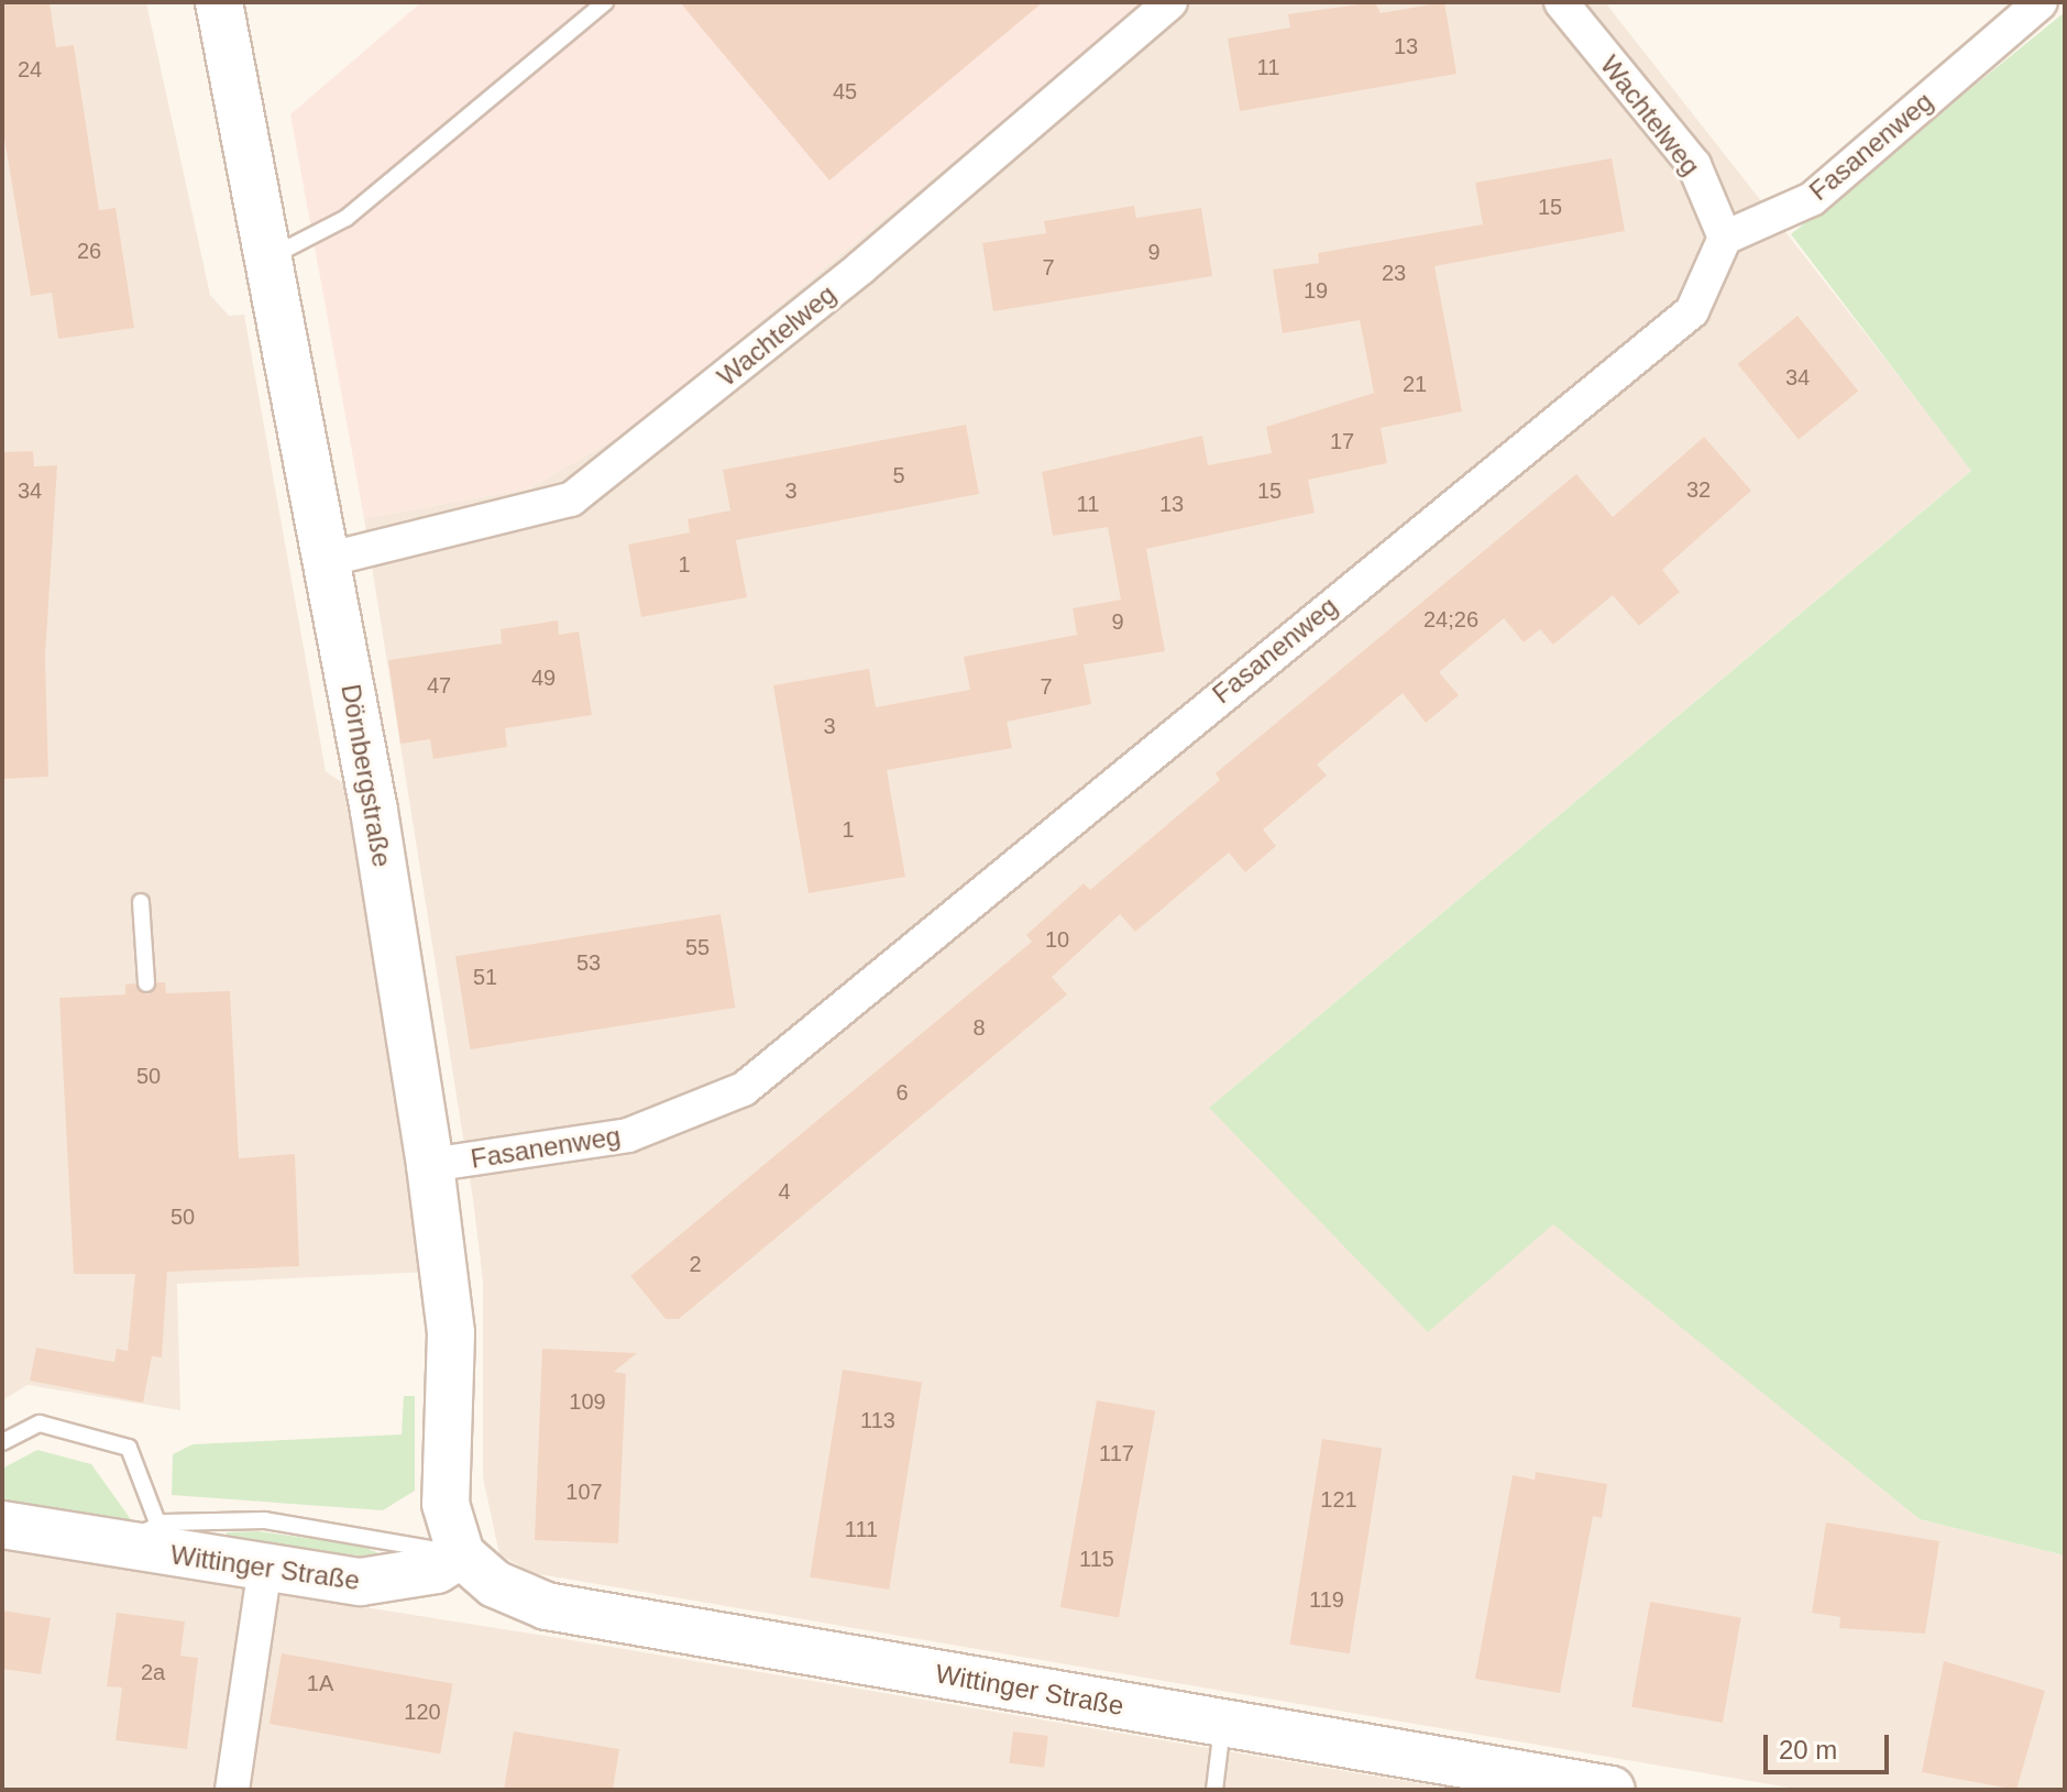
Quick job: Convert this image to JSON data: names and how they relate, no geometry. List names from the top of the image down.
{
  "streets": {
    "main road": ["Dörnbergstraße", "Wittinger Straße"],
    "street": ["Wachtelweg", "Fasanenweg"]
  },
  "crossings": [
    ["Wachtelweg", "Fasanenweg"],
    ["Wachtelweg", "Dörnbergstraße"],
    ["Fasanenweg", "Dörnbergstraße"],
    ["Dörnbergstraße", "Wittinger Straße"]
  ],
  "house_numbers": [
    "13",
    "11",
    "24",
    "45",
    "15",
    "26",
    "9",
    "7",
    "23",
    "19",
    "34",
    "21",
    "17",
    "5",
    "32",
    "34",
    "3",
    "15",
    "11",
    "13",
    "1",
    "24;26",
    "9",
    "49",
    "47",
    "7",
    "3",
    "1",
    "10",
    "55",
    "53",
    "51",
    "8",
    "50",
    "6",
    "4",
    "50",
    "2",
    "109",
    "113",
    "117",
    "107",
    "121",
    "111",
    "115",
    "119",
    "2a",
    "1A",
    "120"
  ],
  "scale_bar": "20 m"
}
